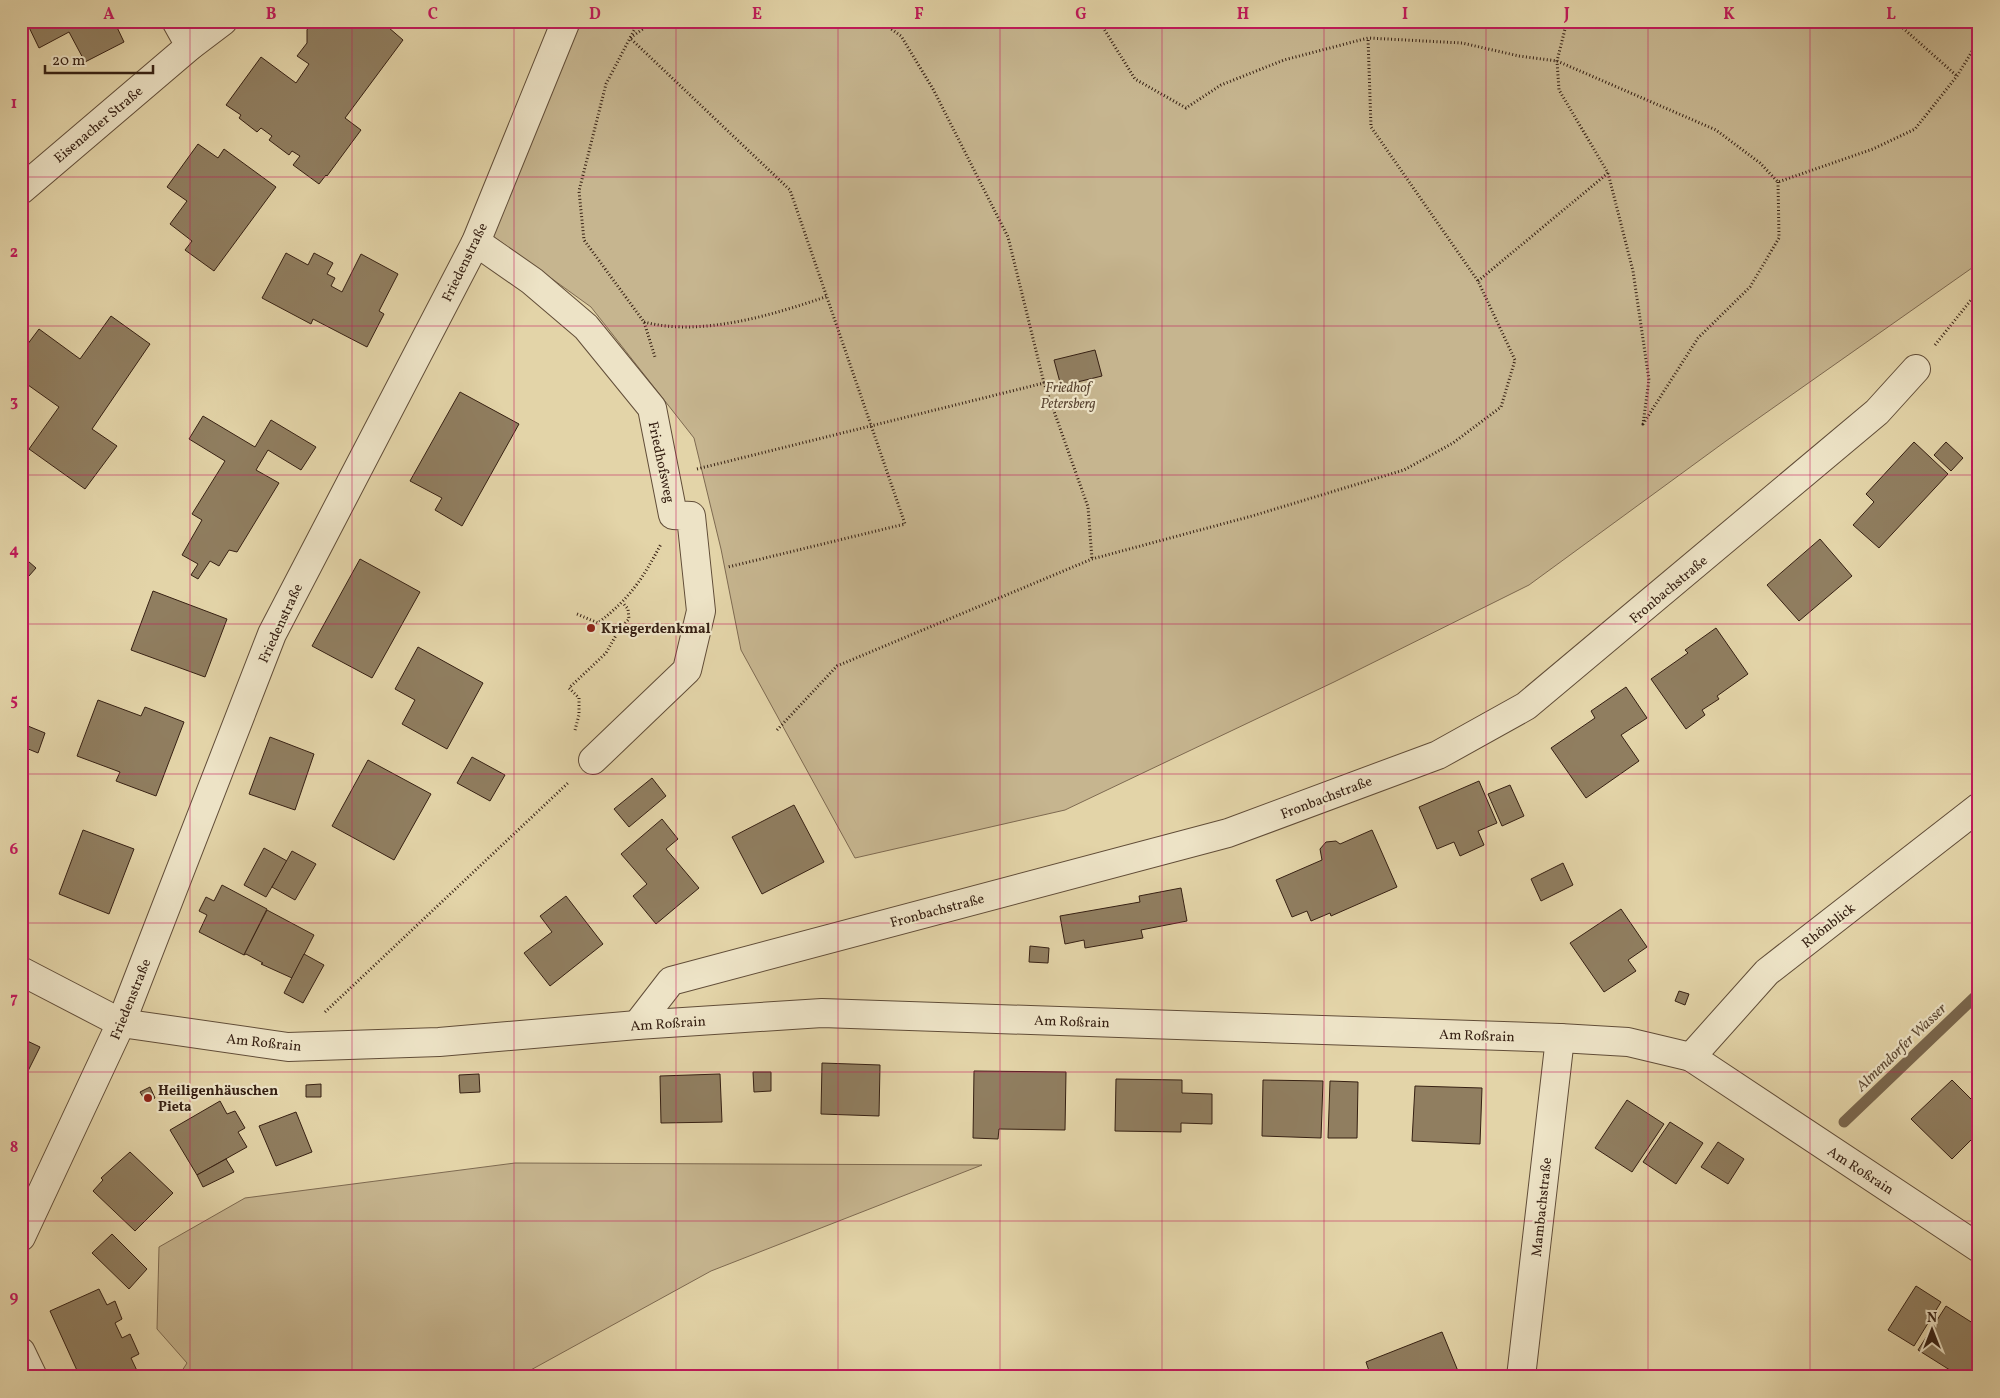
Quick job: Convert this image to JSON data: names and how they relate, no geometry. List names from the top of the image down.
{
  "streets": {
    "street": [
      "Eisenacher Straße",
      "Friedenstraße",
      "Friedhofsweg",
      "Fronbachstraße",
      "Rhönblick",
      "Am Roßrain",
      "Mambachstraße"
    ]
  },
  "crossings": [
    ["Friedenstraße", "Friedhofsweg"],
    ["Friedenstraße", "Am Roßrain"],
    ["Fronbachstraße", "Am Roßrain"],
    ["Rhönblick", "Am Roßrain"],
    ["Am Roßrain", "Mambachstraße"]
  ],
  "water": ["Almendorfer Wasser"],
  "parks": ["Friedhof Petersberg"],
  "places": ["Kriegerdenkmal", "Heiligenhäuschen Pieta"],
  "scale_bar": "20 m",
  "north": "top",
  "grid": {
    "columns": [
      "A",
      "B",
      "C",
      "D",
      "E",
      "F",
      "G",
      "H",
      "I",
      "J",
      "K",
      "L"
    ],
    "rows": [
      "1",
      "2",
      "3",
      "4",
      "5",
      "6",
      "7",
      "8",
      "9"
    ]
  }
}
